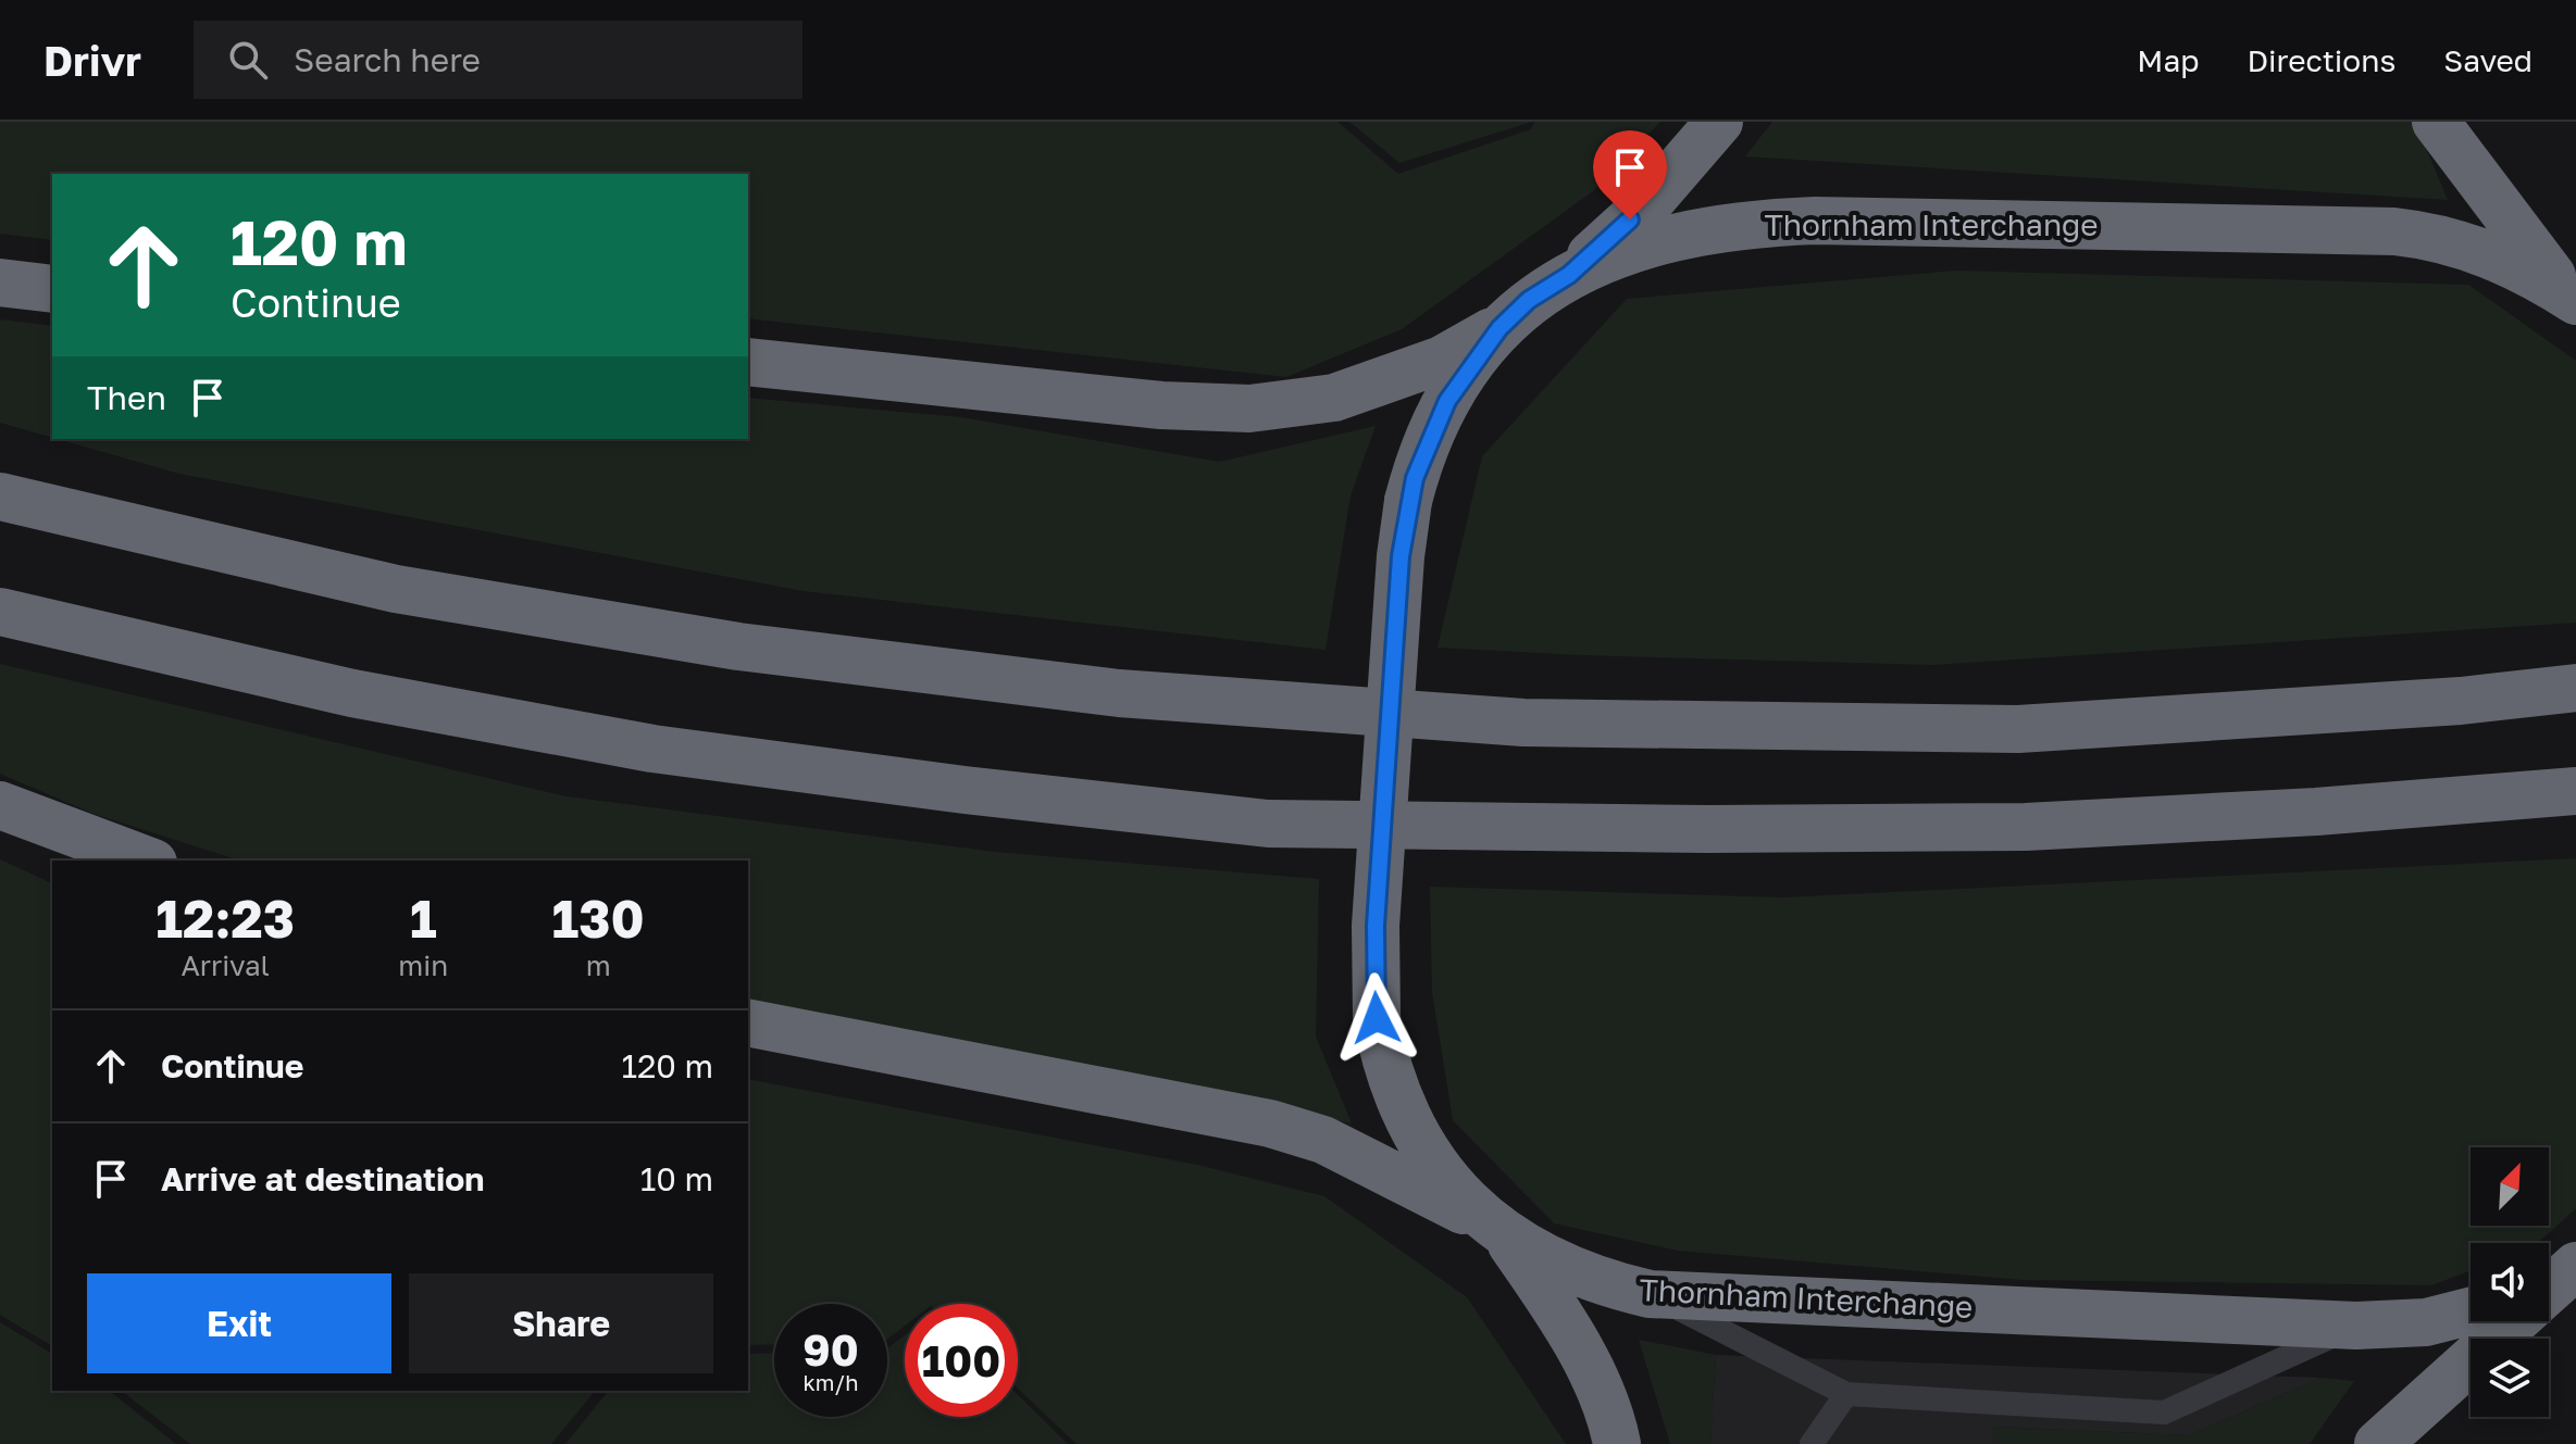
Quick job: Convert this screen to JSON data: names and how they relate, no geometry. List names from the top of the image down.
{
  "streets": {
    "highway": ["Thornham Interchange"]
  },
  "north": "top right",
  "page": {
    "header": "Drivr",
    "search": "Search here",
    "nav": ["Map", "Directions", "Saved"],
    "turn": ["120 m", "Continue"],
    "then": "Then",
    "eta": [
      "12:23",
      "Arrival",
      "1",
      "min",
      "130",
      "m"
    ],
    "list": [
      {
        "name": "Continue",
        "value": "120 m"
      },
      {
        "name": "Arrive at destination",
        "value": "10 m"
      }
    ],
    "buttons": ["Exit", "Share"],
    "speed": "90 km/h",
    "limit": "100"
  }
}
